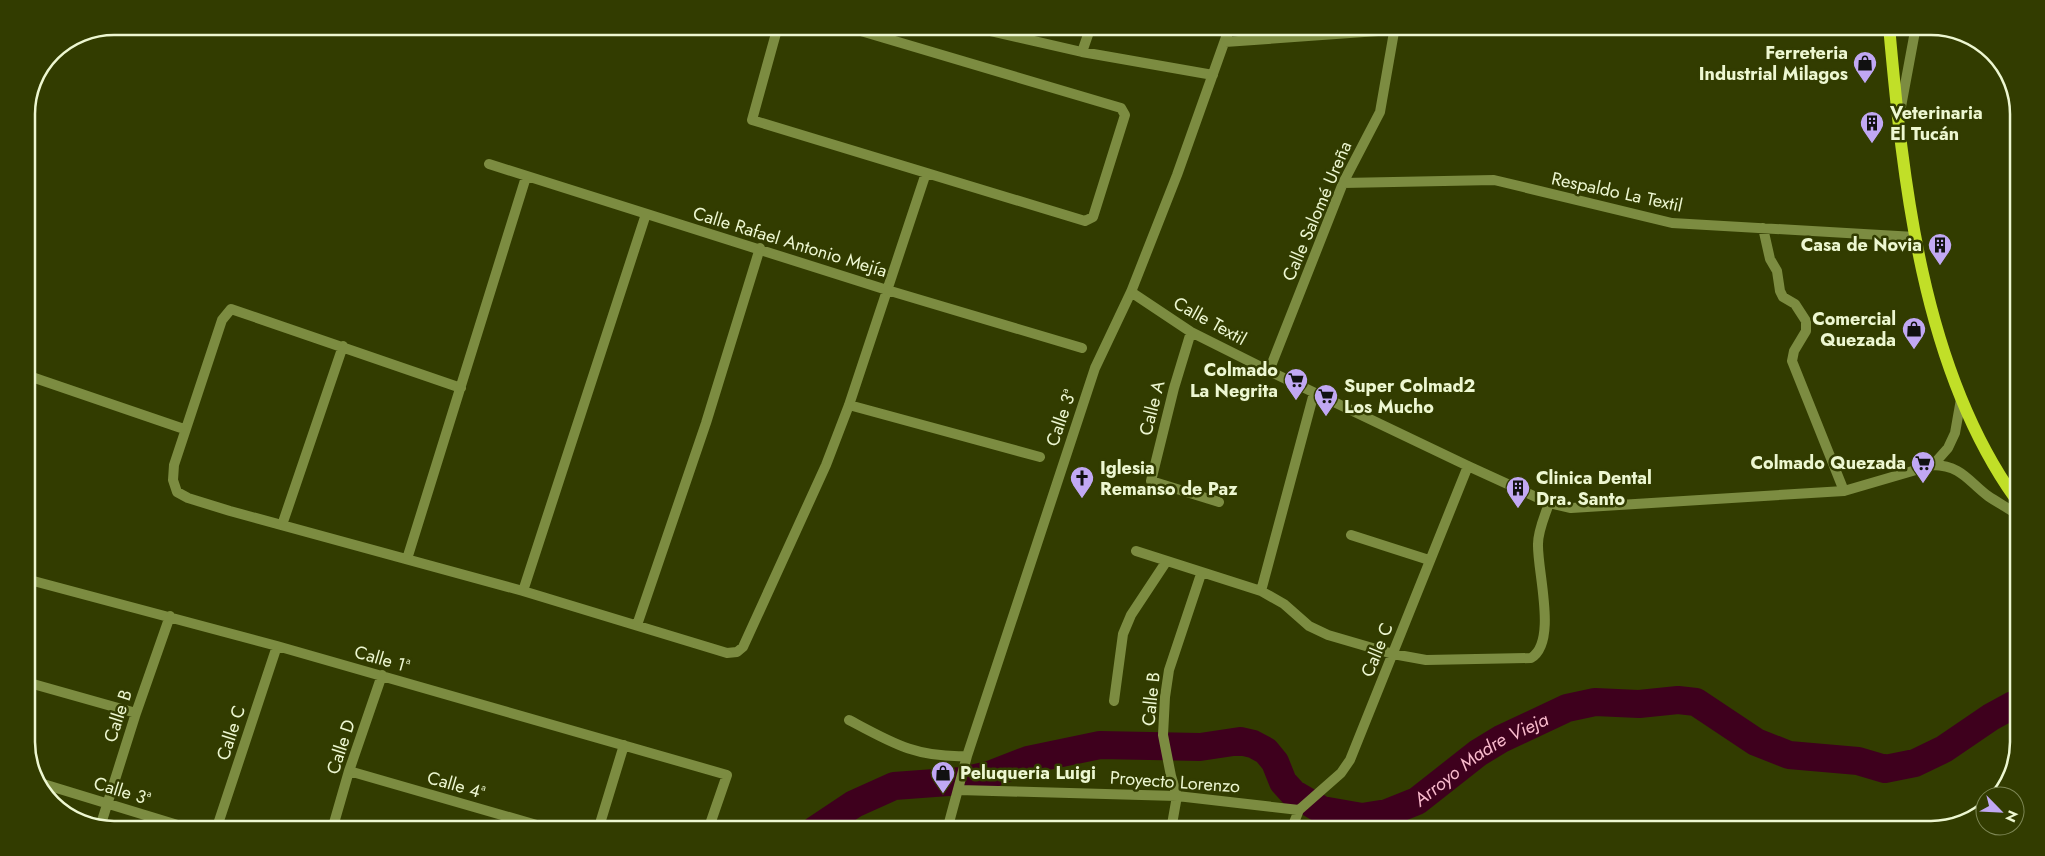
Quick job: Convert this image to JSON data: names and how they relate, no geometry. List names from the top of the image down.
{
  "streets": {
    "street": [
      "Respaldo La Textil",
      "Calle Salomé Ureña",
      "Calle Rafael Antonio Mejía",
      "Calle Textil",
      "Calle A",
      "Calle 3ª",
      "Calle C",
      "Calle 1ª",
      "Calle B",
      "Calle D",
      "Proyecto Lorenzo",
      "Calle 4ª"
    ]
  },
  "crossings": [
    ["Respaldo La Textil", "Calle Salomé Ureña"],
    ["Calle Salomé Ureña", "Calle Textil"],
    ["Calle Textil", "Calle A"],
    ["Calle Textil", "Calle 3ª"],
    ["Calle Textil", "Calle C"],
    ["Calle 3ª", "Calle B"],
    ["Calle 3ª", "Proyecto Lorenzo"],
    ["Calle C", "Calle 1ª"],
    ["Calle C", "Proyecto Lorenzo"],
    ["Calle 1ª", "Calle B"],
    ["Calle 1ª", "Calle D"],
    ["Calle B", "Proyecto Lorenzo"],
    ["Calle D", "Calle 4ª"]
  ],
  "water": ["Arroyo Madre Vieja"],
  "places": {
    "shop": ["Ferreteria Industrial Milagos", "Comercial Quezada", "Peluqueria Luigi"],
    "building": ["Veterinaria El Tucán", "Casa de Novia", "Clinica Dental Dra. Santo"],
    "supermarket": ["Colmado La Negrita", "Super Colmad2 Los Mucho", "Colmado Quezada"],
    "church": ["Iglesia Remanso de Paz"]
  },
  "north": "bottom right"
}
